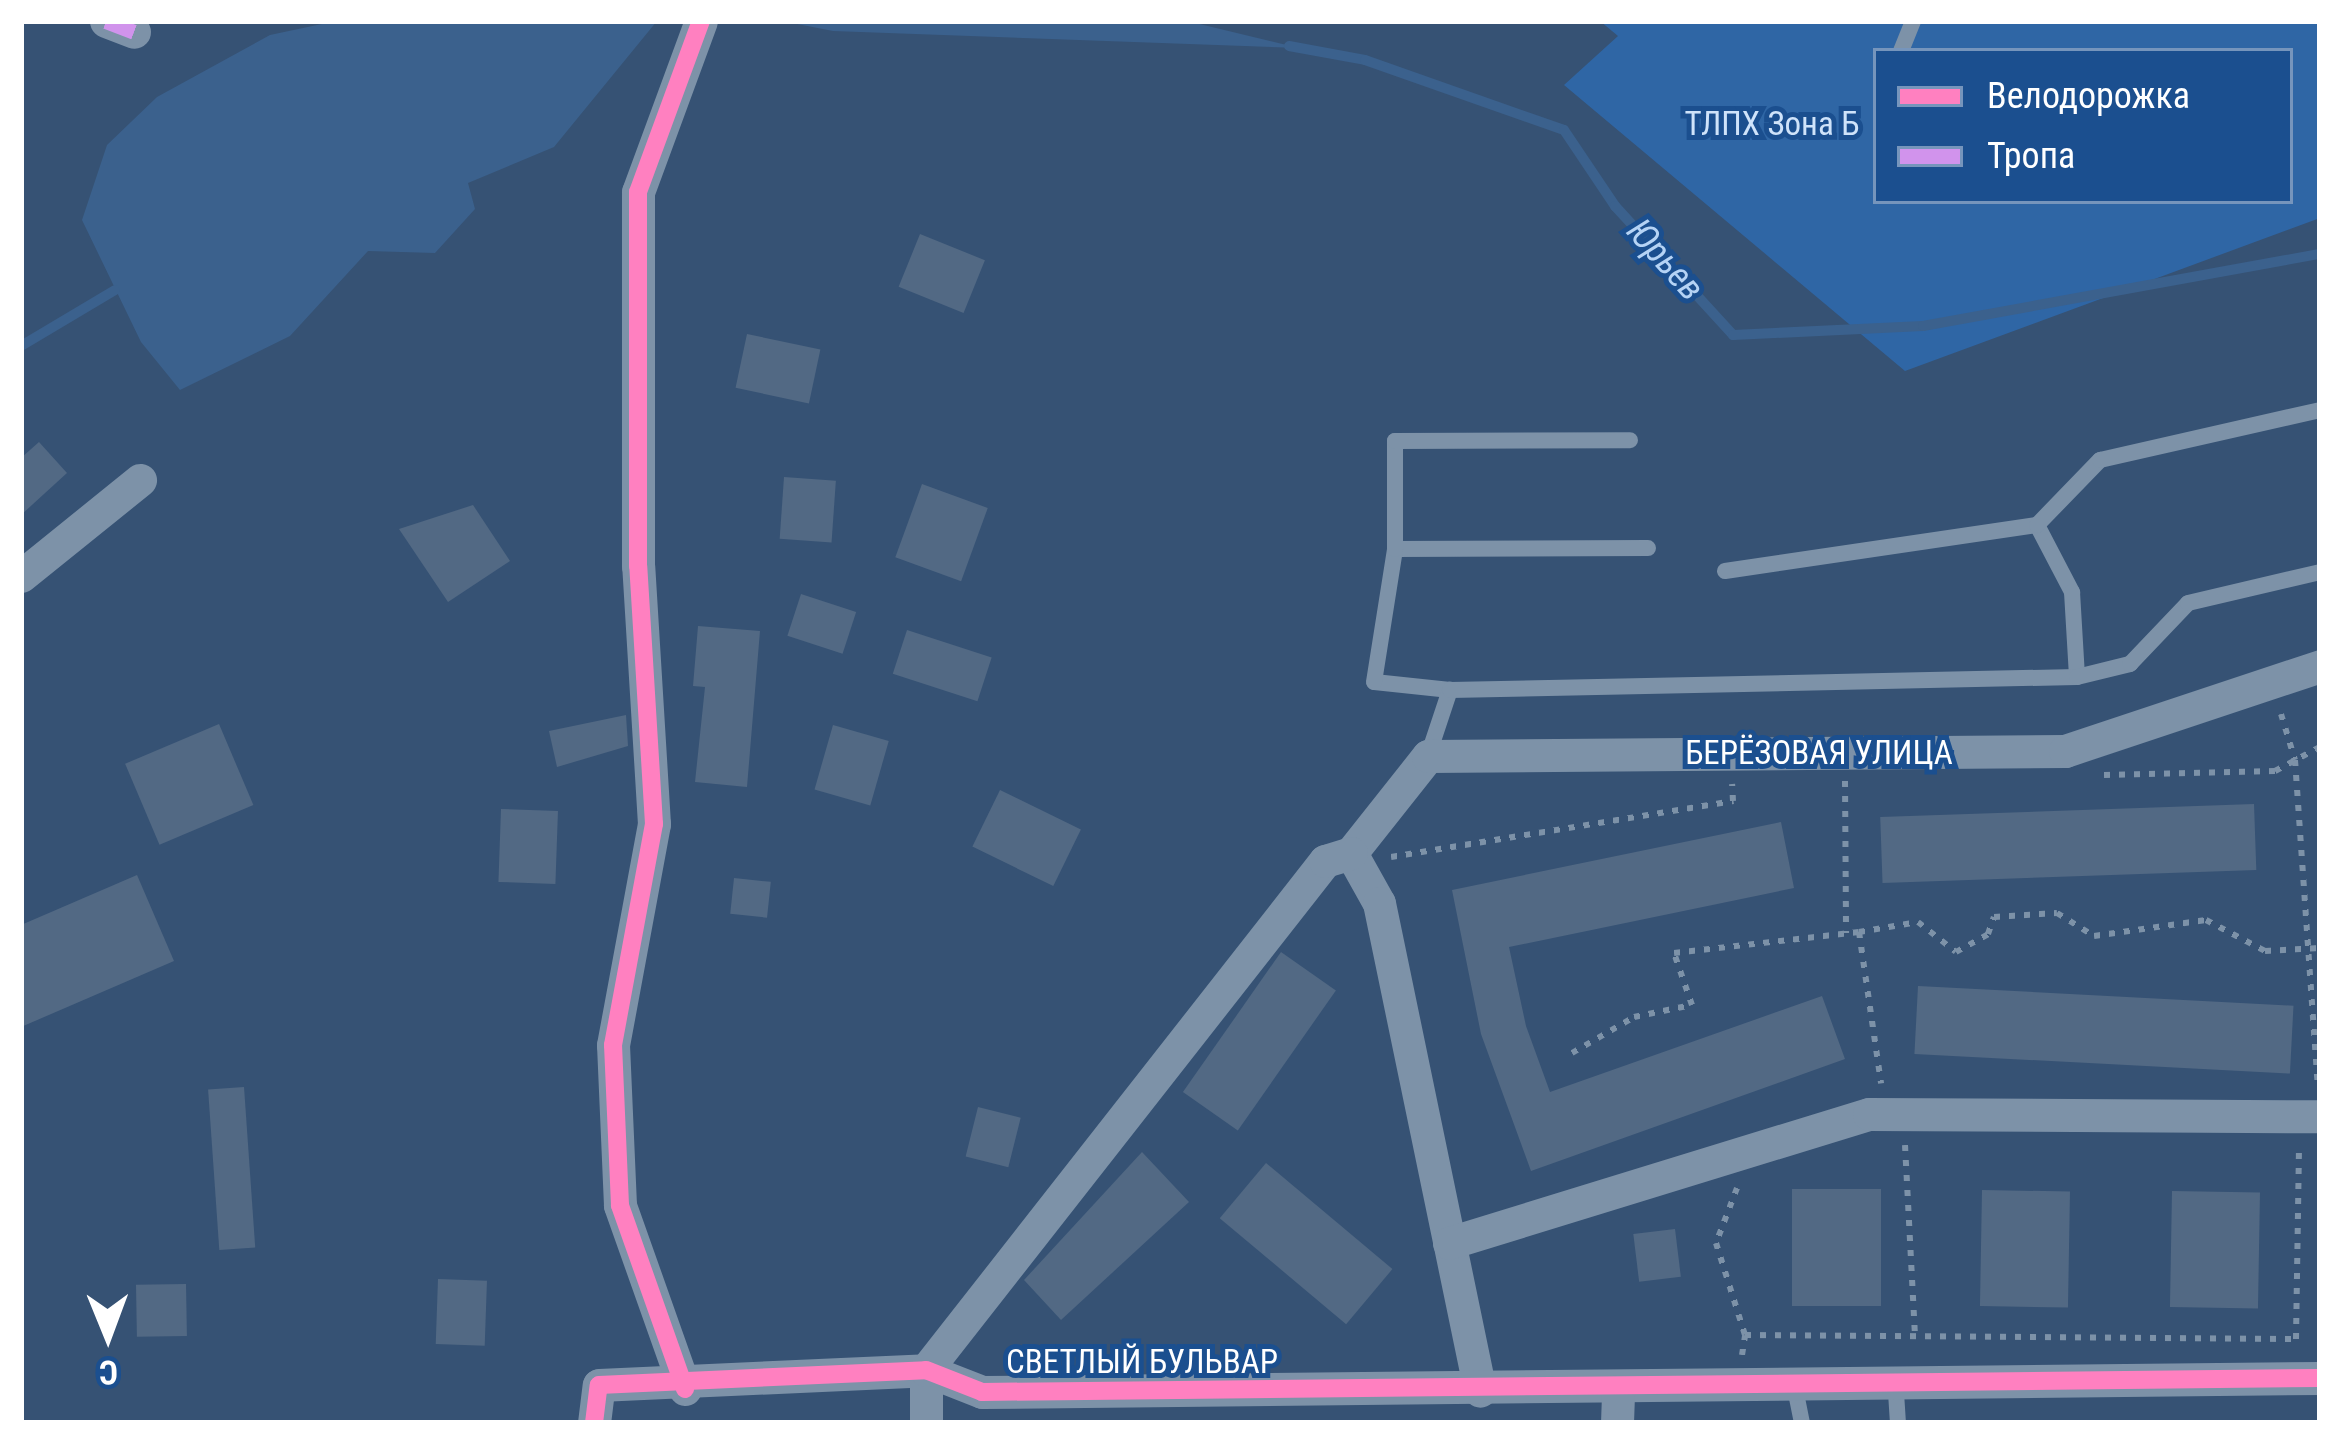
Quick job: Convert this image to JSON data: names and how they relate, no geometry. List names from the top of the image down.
{
  "streets": {
    "street": ["БЕРЁЗОВАЯ УЛИЦА", "СВЕТЛЫЙ БУЛЬВАР"]
  },
  "water": ["Юрьев"],
  "parks": ["ТЛПХ Зона Б"],
  "legend": ["Велодорожка", "Тропа"],
  "north": "bottom"
}
